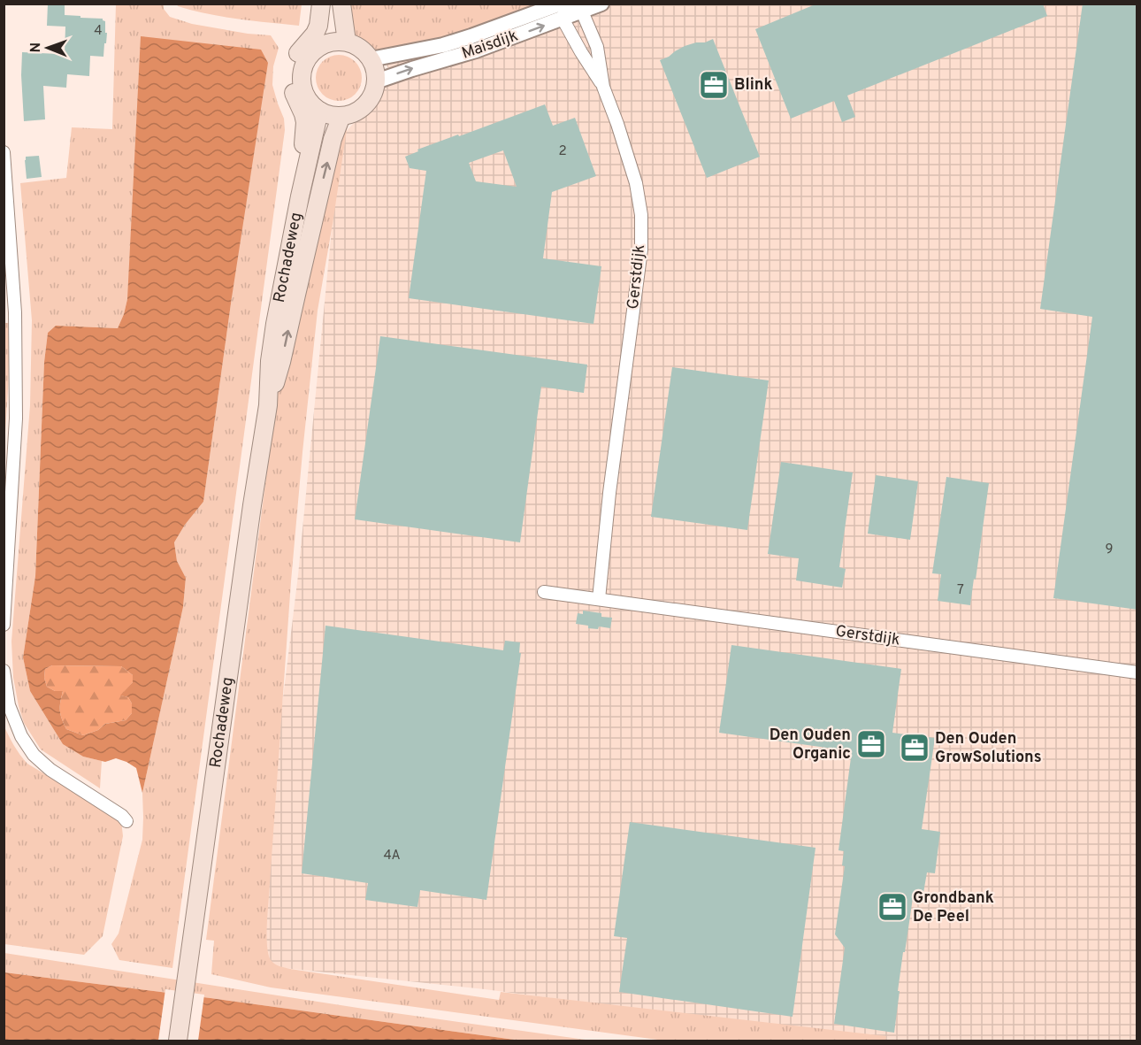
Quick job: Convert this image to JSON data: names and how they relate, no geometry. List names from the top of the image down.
{
  "streets": {
    "main road": ["Rochadeweg"],
    "street": ["Maisdijk", "Gerstdijk"]
  },
  "crossings": [
    ["Maisdijk", "Rochadeweg"],
    ["Maisdijk", "Gerstdijk"]
  ],
  "places": {
    "office": [
      "Blink",
      "Den Ouden Organic",
      "Den Ouden GrowSolutions",
      "Grondbank De Peel"
    ]
  },
  "house_numbers": [
    "4",
    "2",
    "9",
    "7",
    "4A"
  ],
  "north": "left"
}
